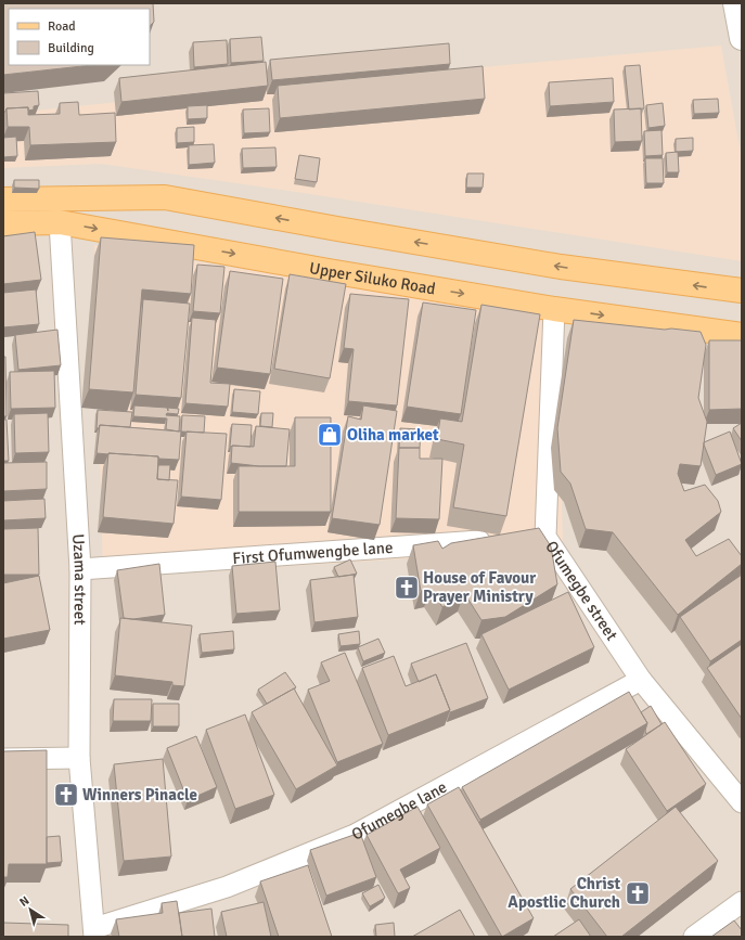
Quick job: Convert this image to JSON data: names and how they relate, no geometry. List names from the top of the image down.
{
  "streets": {
    "main road": ["Upper Siluko Road"],
    "street": [
      "First Ofumwengbe lane",
      "Uzama street",
      "Ofumegbe street",
      "Ofumegbe lane"
    ]
  },
  "crossings": [
    ["Upper Siluko Road", "Uzama street"],
    ["Upper Siluko Road", "Ofumegbe street"],
    ["First Ofumwengbe lane", "Uzama street"],
    ["Uzama street", "Ofumegbe lane"],
    ["Ofumegbe street", "Ofumegbe lane"]
  ],
  "places": {
    "shop": ["Oliha market"],
    "church": ["House of Favour Prayer Ministry", "Winners Pinacle", "Christ Apostlic Church"]
  },
  "legend": ["Road", "Building"],
  "north": "top left"
}
